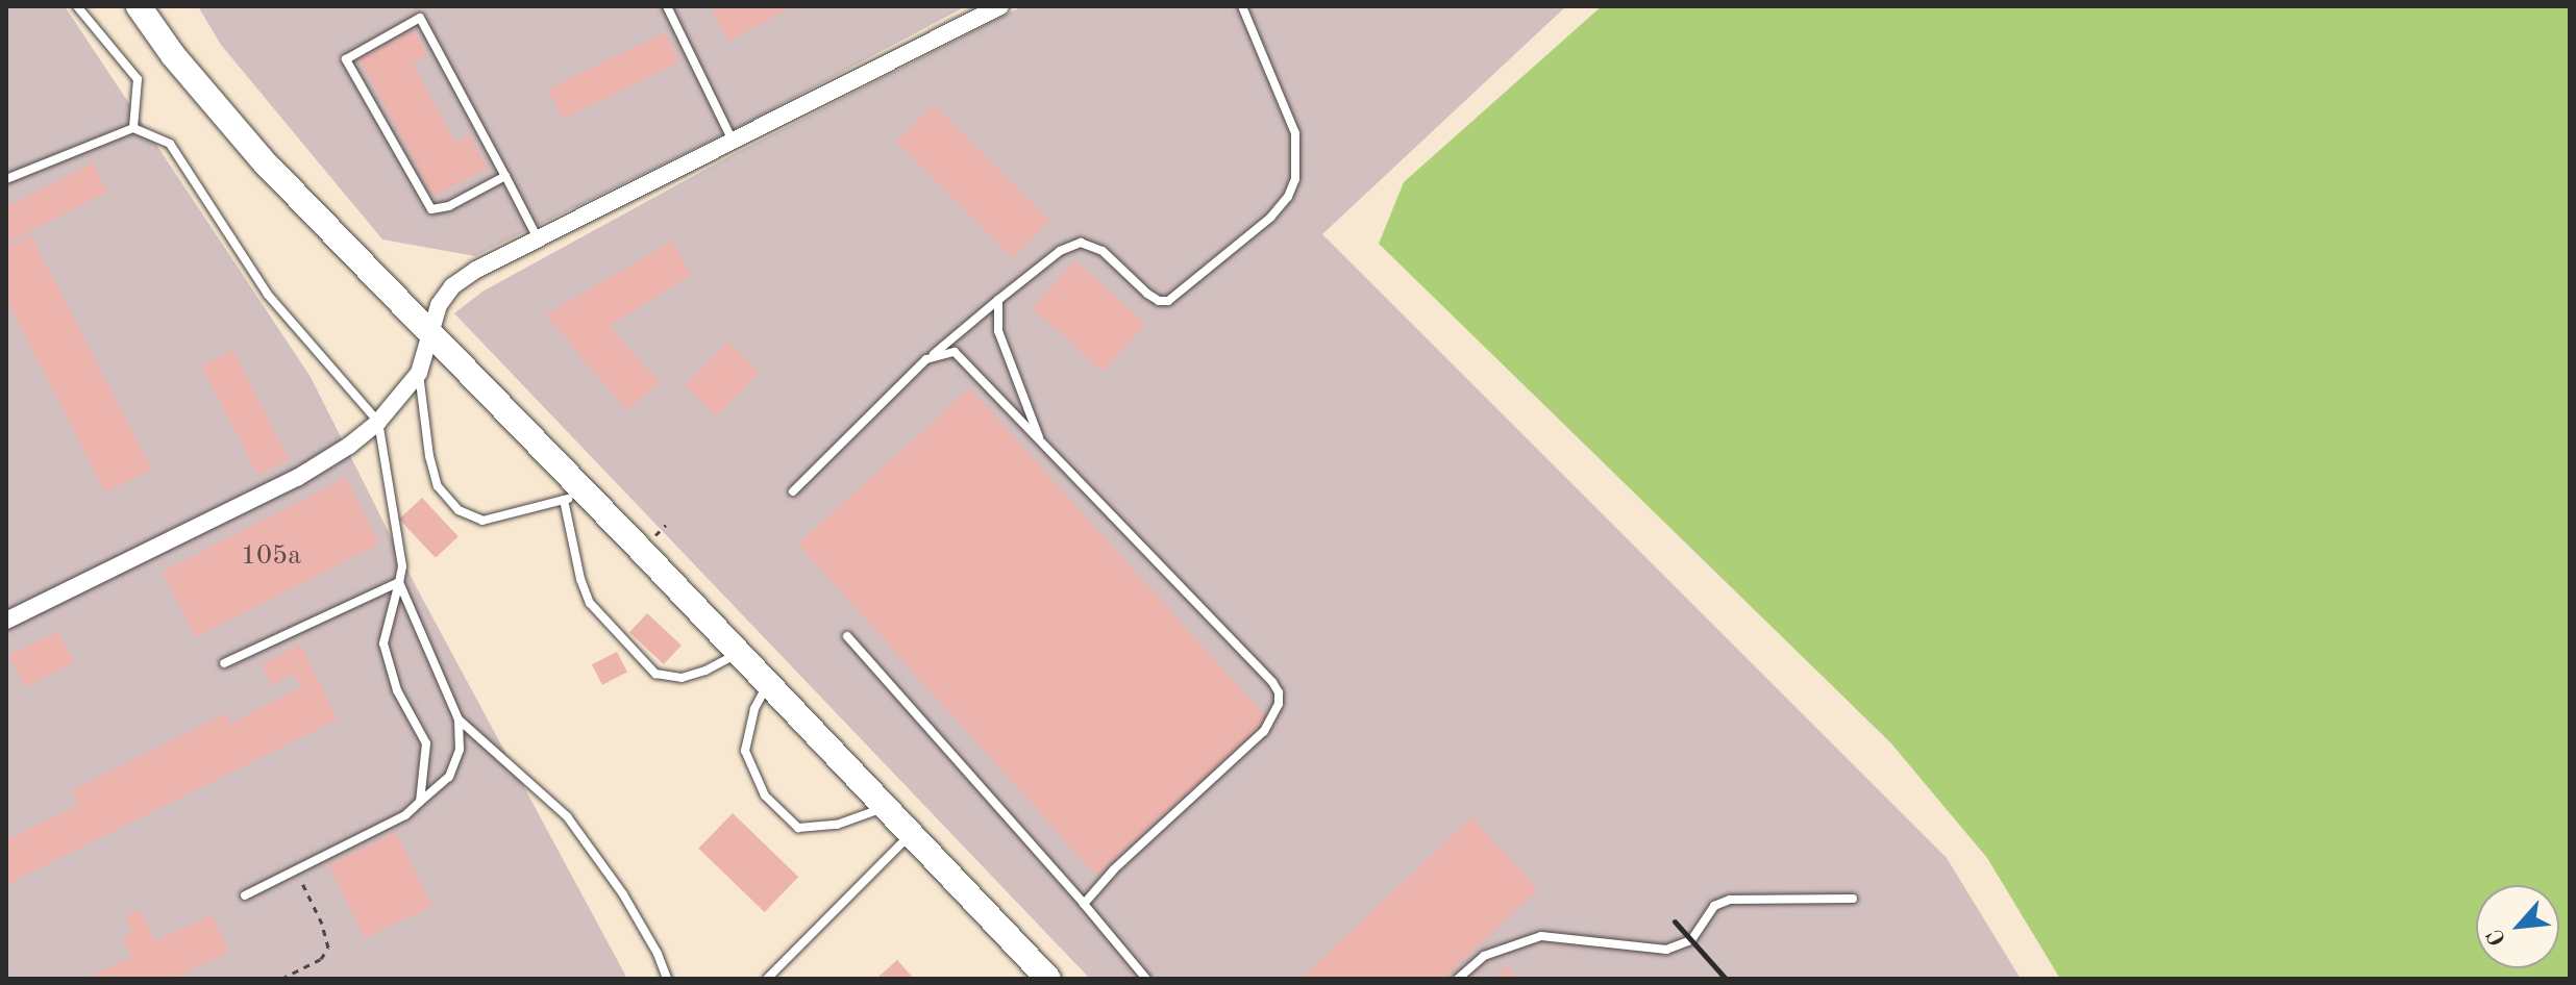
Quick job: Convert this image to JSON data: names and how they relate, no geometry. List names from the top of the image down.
{
  "house_numbers": ["105а"],
  "north": "bottom left"
}
